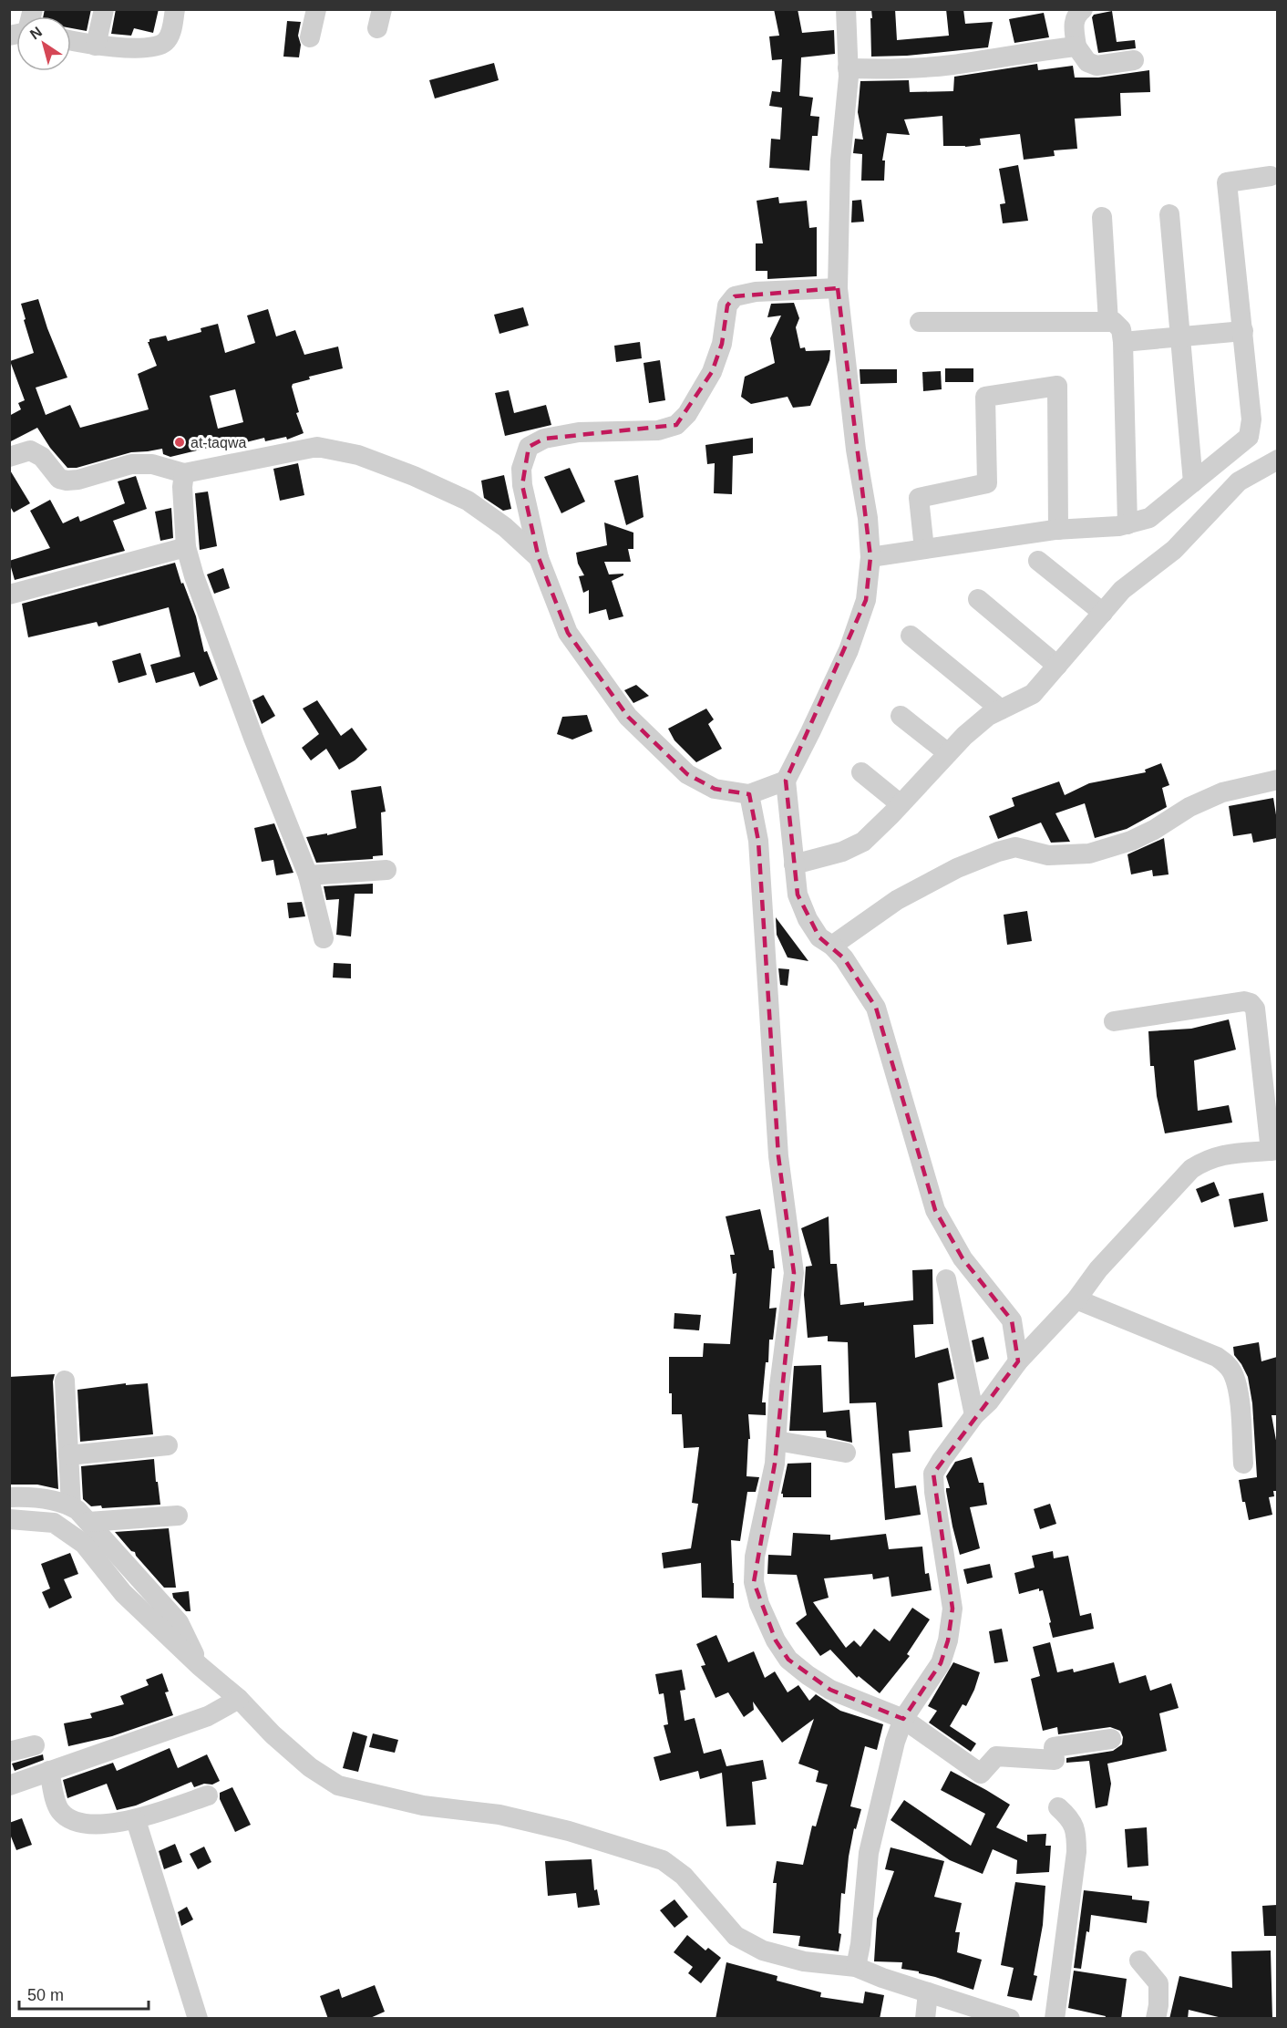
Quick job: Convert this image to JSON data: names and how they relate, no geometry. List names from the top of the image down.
{
  "places": ["at-taqwa"],
  "scale_bar": "50 m",
  "north": "top left"
}
